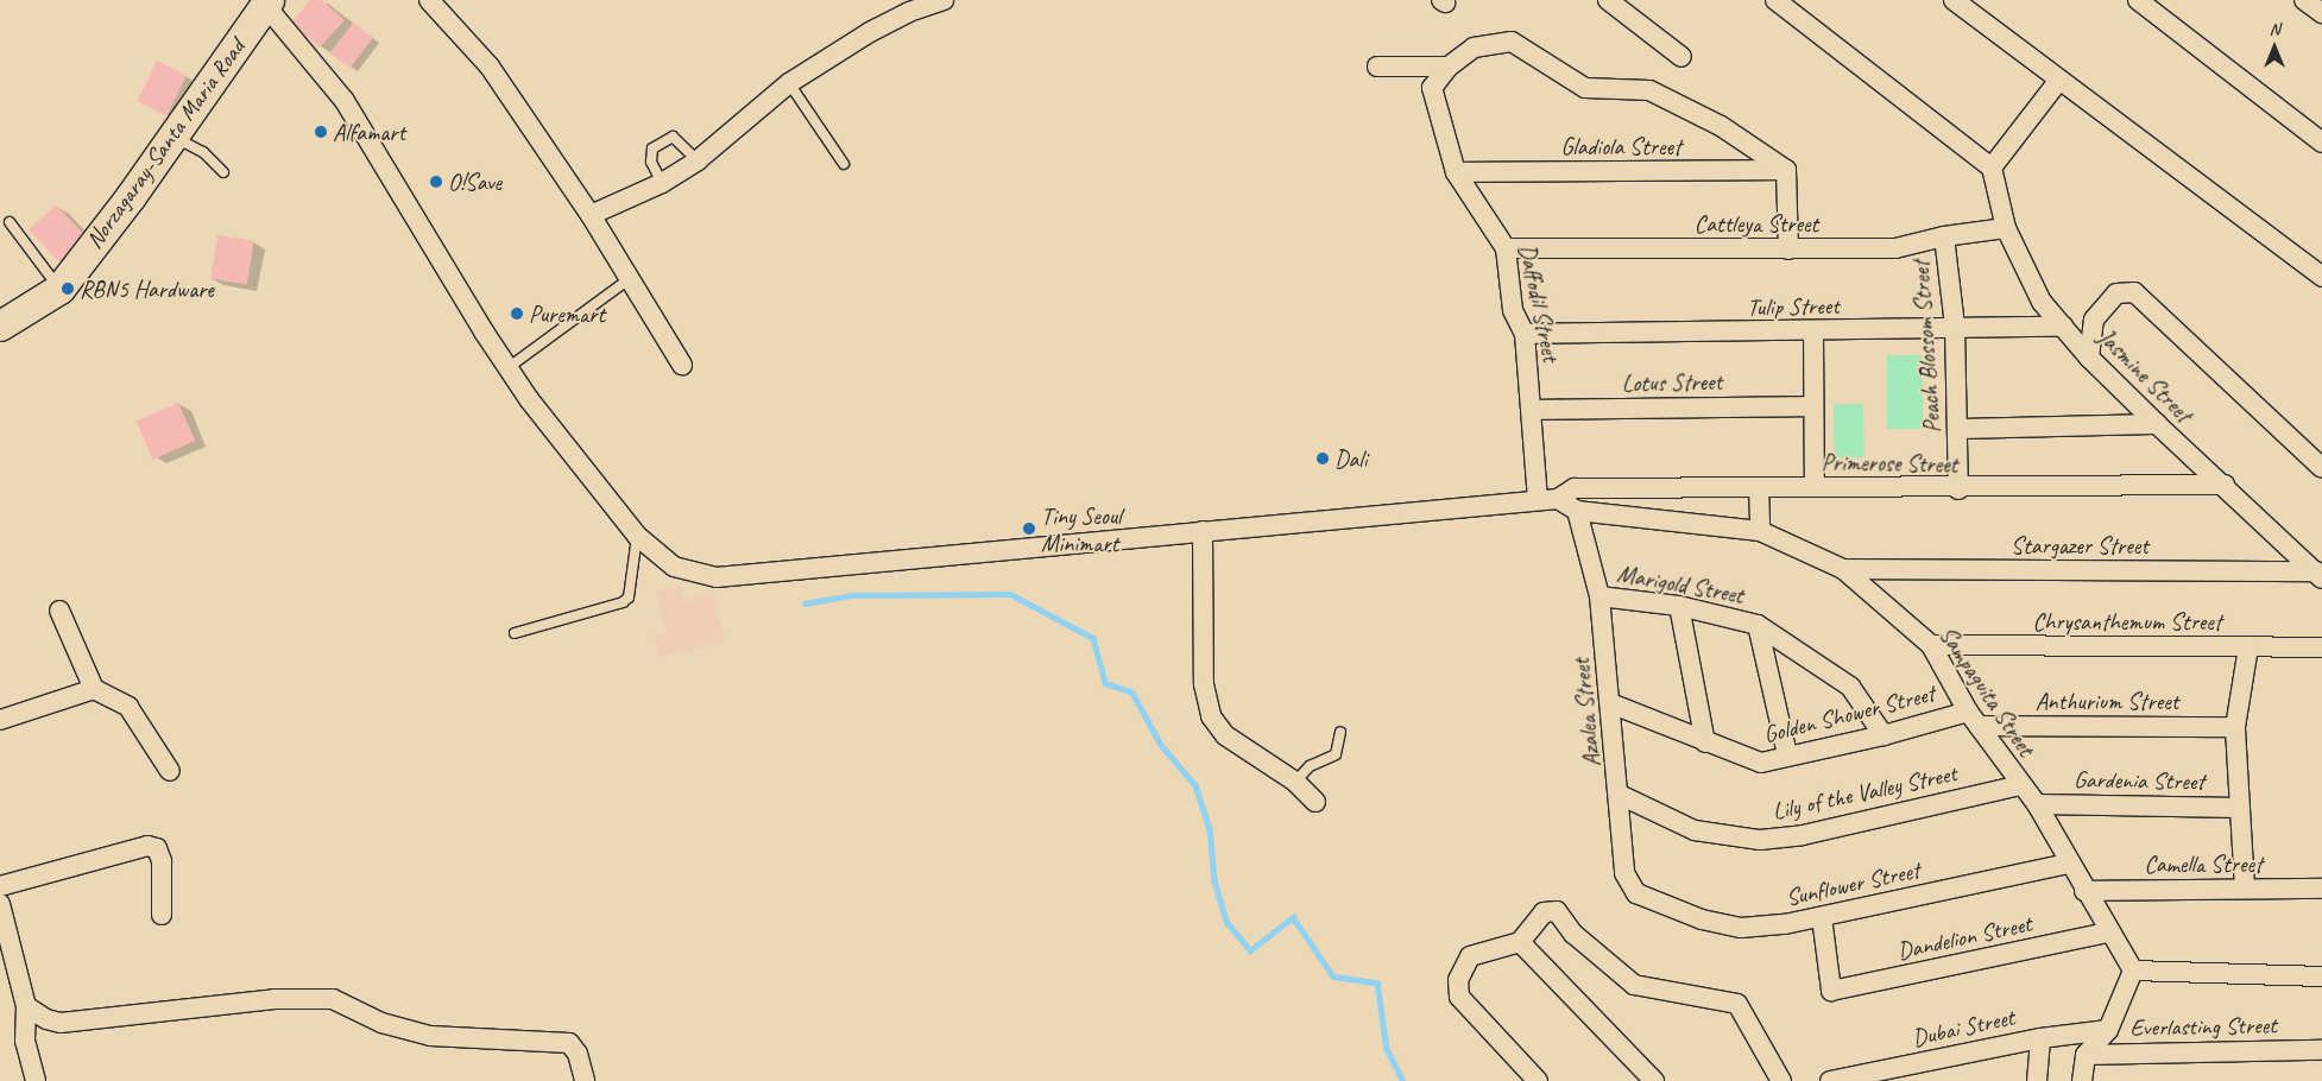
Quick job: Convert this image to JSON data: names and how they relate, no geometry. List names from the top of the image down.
{
  "streets": {
    "main road": ["Norzagaray-Santa Maria Road"],
    "street": [
      "Gladiola Street",
      "Cattleya Street",
      "Daffodil Street",
      "Tulip Street",
      "Peach Blossom Street",
      "Jasmine Street",
      "Lotus Street",
      "Primerose Street",
      "Stargazer Street",
      "Marigold Street",
      "Chrysanthemum Street",
      "Sampaguita Street",
      "Anthurium Street",
      "Azalea Street",
      "Golden Shower Street",
      "Gardenia Street",
      "Lily of the Valley Street",
      "Camella Street",
      "Sunflower Street",
      "Dandelion Street",
      "Everlasting Street",
      "Dubai Street"
    ]
  },
  "crossings": [
    ["Norzagaray-Santa Maria Road", "Primerose Street"],
    ["Gladiola Street", "Daffodil Street"],
    ["Cattleya Street", "Daffodil Street"],
    ["Cattleya Street", "Peach Blossom Street"],
    ["Cattleya Street", "Jasmine Street"],
    ["Daffodil Street", "Tulip Street"],
    ["Daffodil Street", "Lotus Street"],
    ["Daffodil Street", "Primerose Street"],
    ["Tulip Street", "Peach Blossom Street"],
    ["Tulip Street", "Jasmine Street"],
    ["Peach Blossom Street", "Primerose Street"],
    ["Jasmine Street", "Primerose Street"],
    ["Jasmine Street", "Stargazer Street"],
    ["Primerose Street", "Sampaguita Street"],
    ["Stargazer Street", "Sampaguita Street"],
    ["Marigold Street", "Azalea Street"],
    ["Marigold Street", "Golden Shower Street"],
    ["Chrysanthemum Street", "Sampaguita Street"],
    ["Sampaguita Street", "Anthurium Street"],
    ["Sampaguita Street", "Azalea Street"],
    ["Sampaguita Street", "Golden Shower Street"],
    ["Sampaguita Street", "Gardenia Street"],
    ["Sampaguita Street", "Lily of the Valley Street"],
    ["Sampaguita Street", "Camella Street"],
    ["Sampaguita Street", "Sunflower Street"],
    ["Sampaguita Street", "Dandelion Street"],
    ["Anthurium Street", "Golden Shower Street"],
    ["Azalea Street", "Golden Shower Street"],
    ["Azalea Street", "Lily of the Valley Street"],
    ["Azalea Street", "Sunflower Street"],
    ["Sunflower Street", "Dandelion Street"]
  ],
  "places": [
    "Alfamart",
    "O!Save",
    "RBN5 Hardware",
    "Puremart",
    "Dali",
    "Tiny Seoul Minimart"
  ],
  "north": "top"
}
